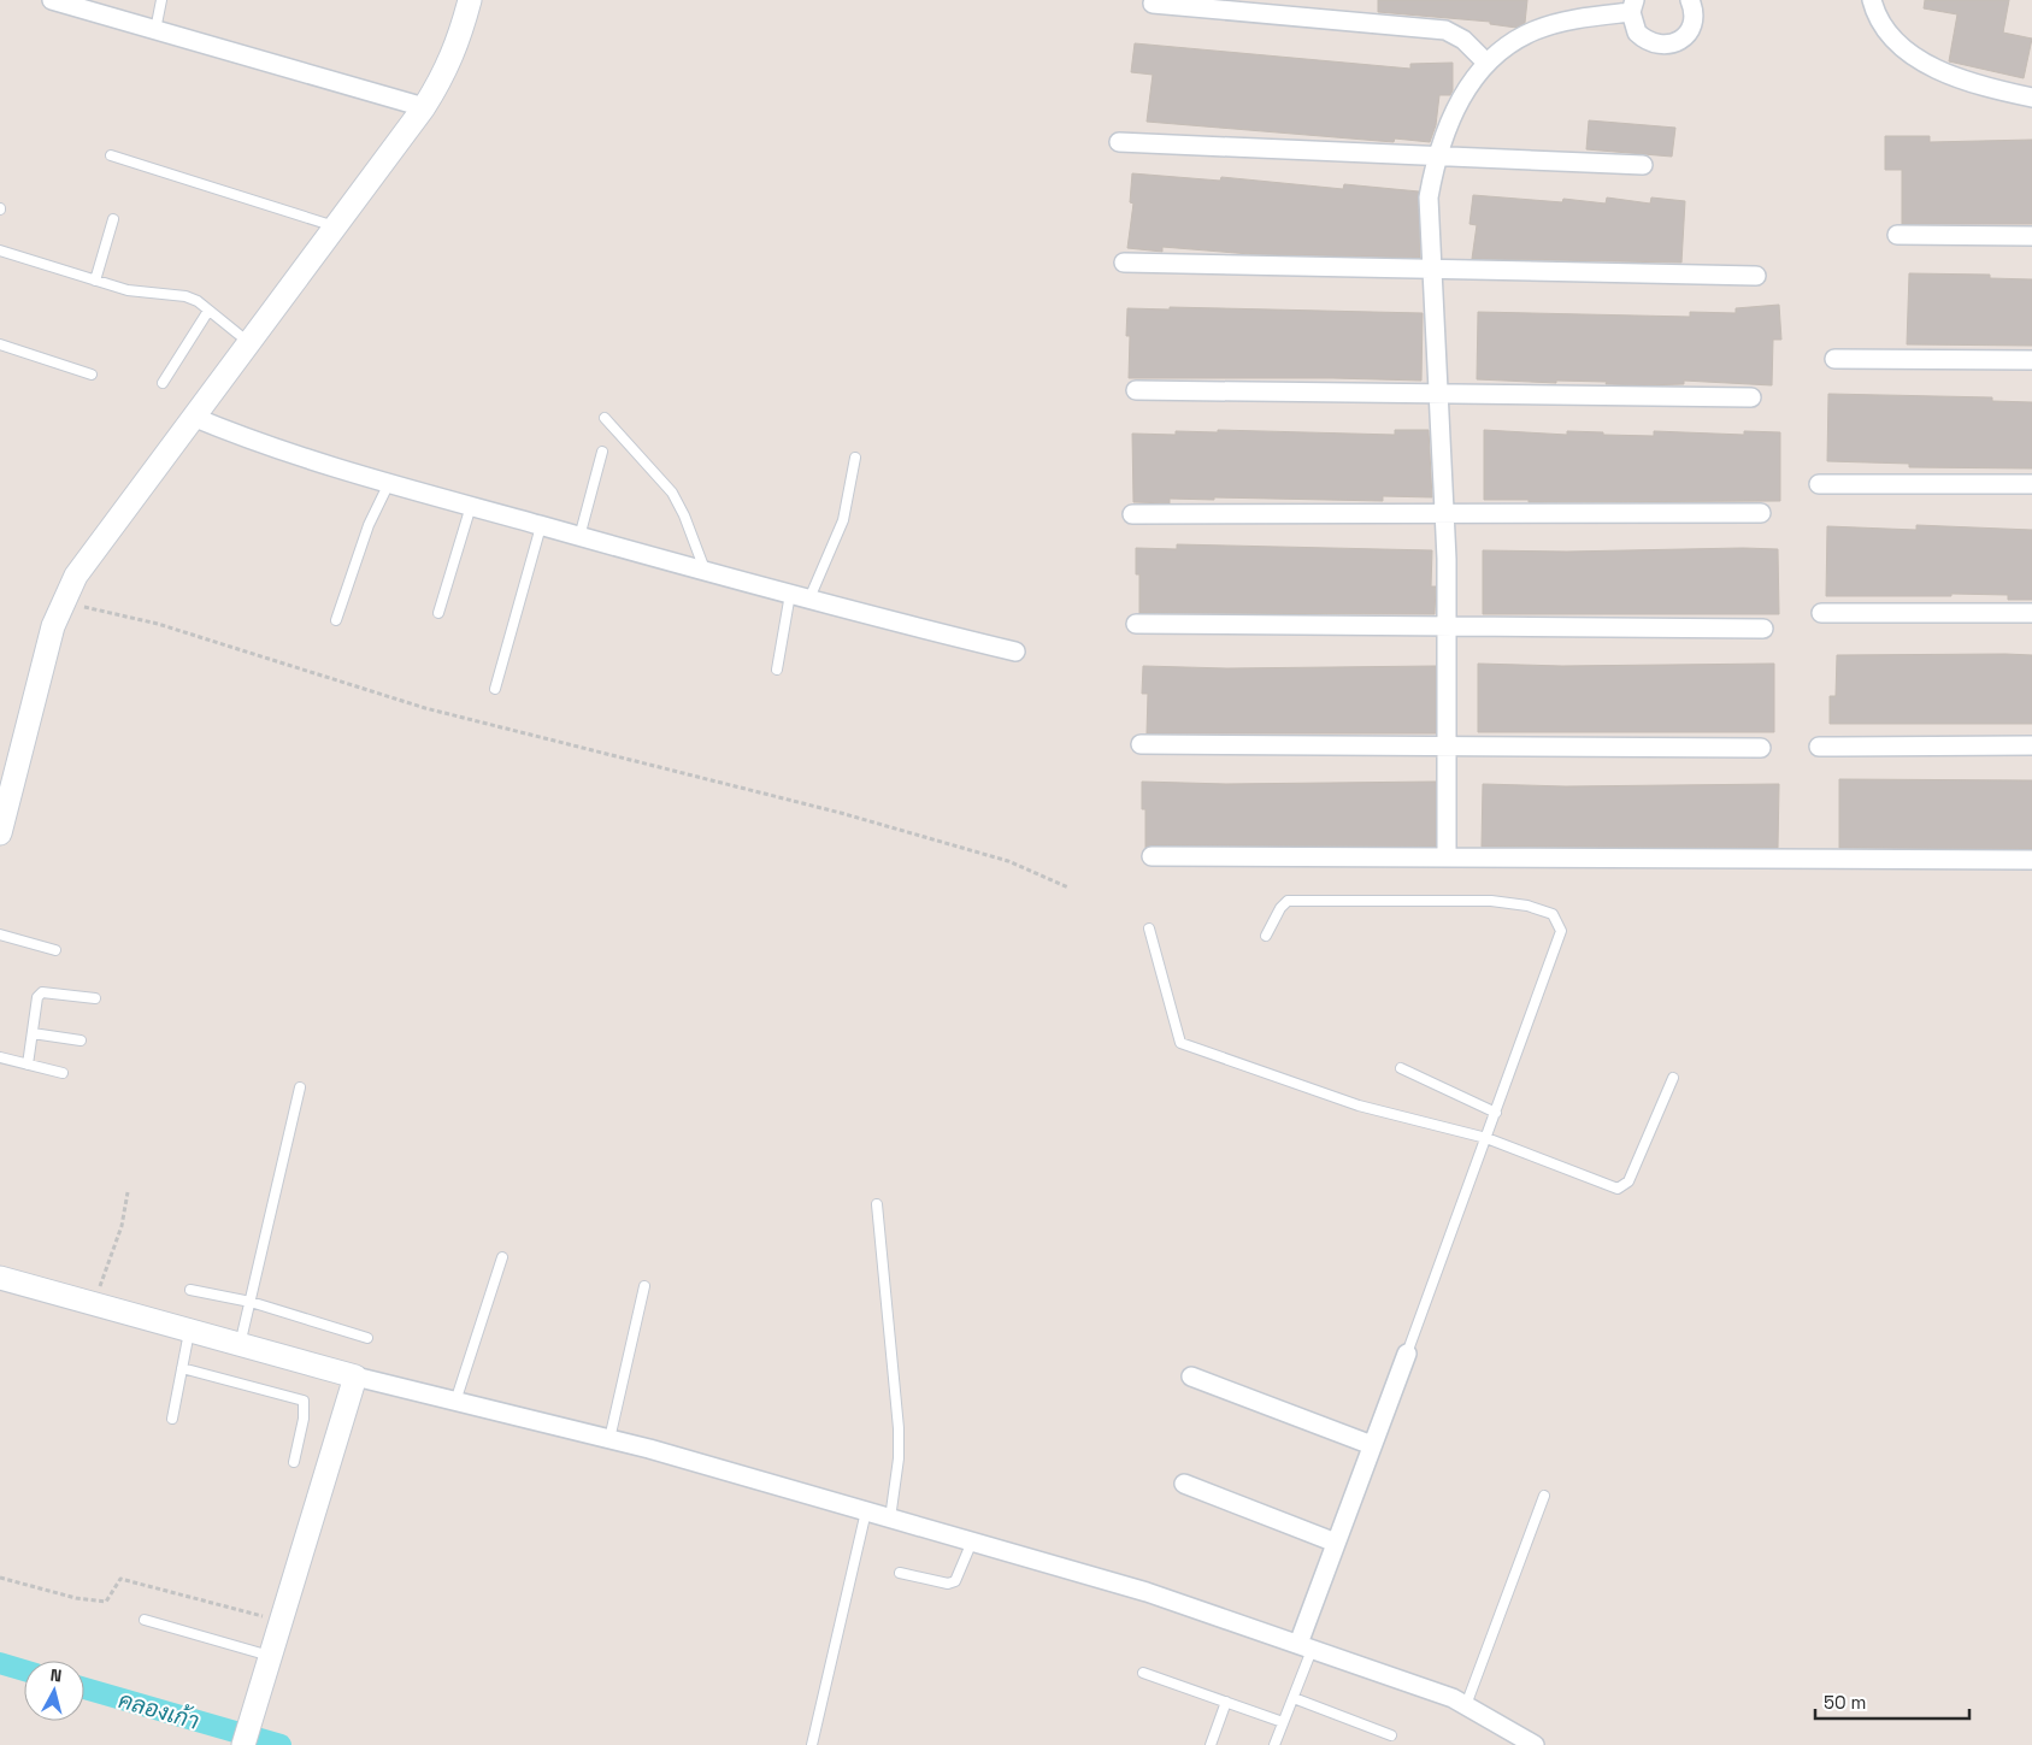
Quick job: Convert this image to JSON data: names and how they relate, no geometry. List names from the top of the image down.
{
  "water": ["คลองเก้า"],
  "scale_bar": "50 m",
  "north": "top"
}
